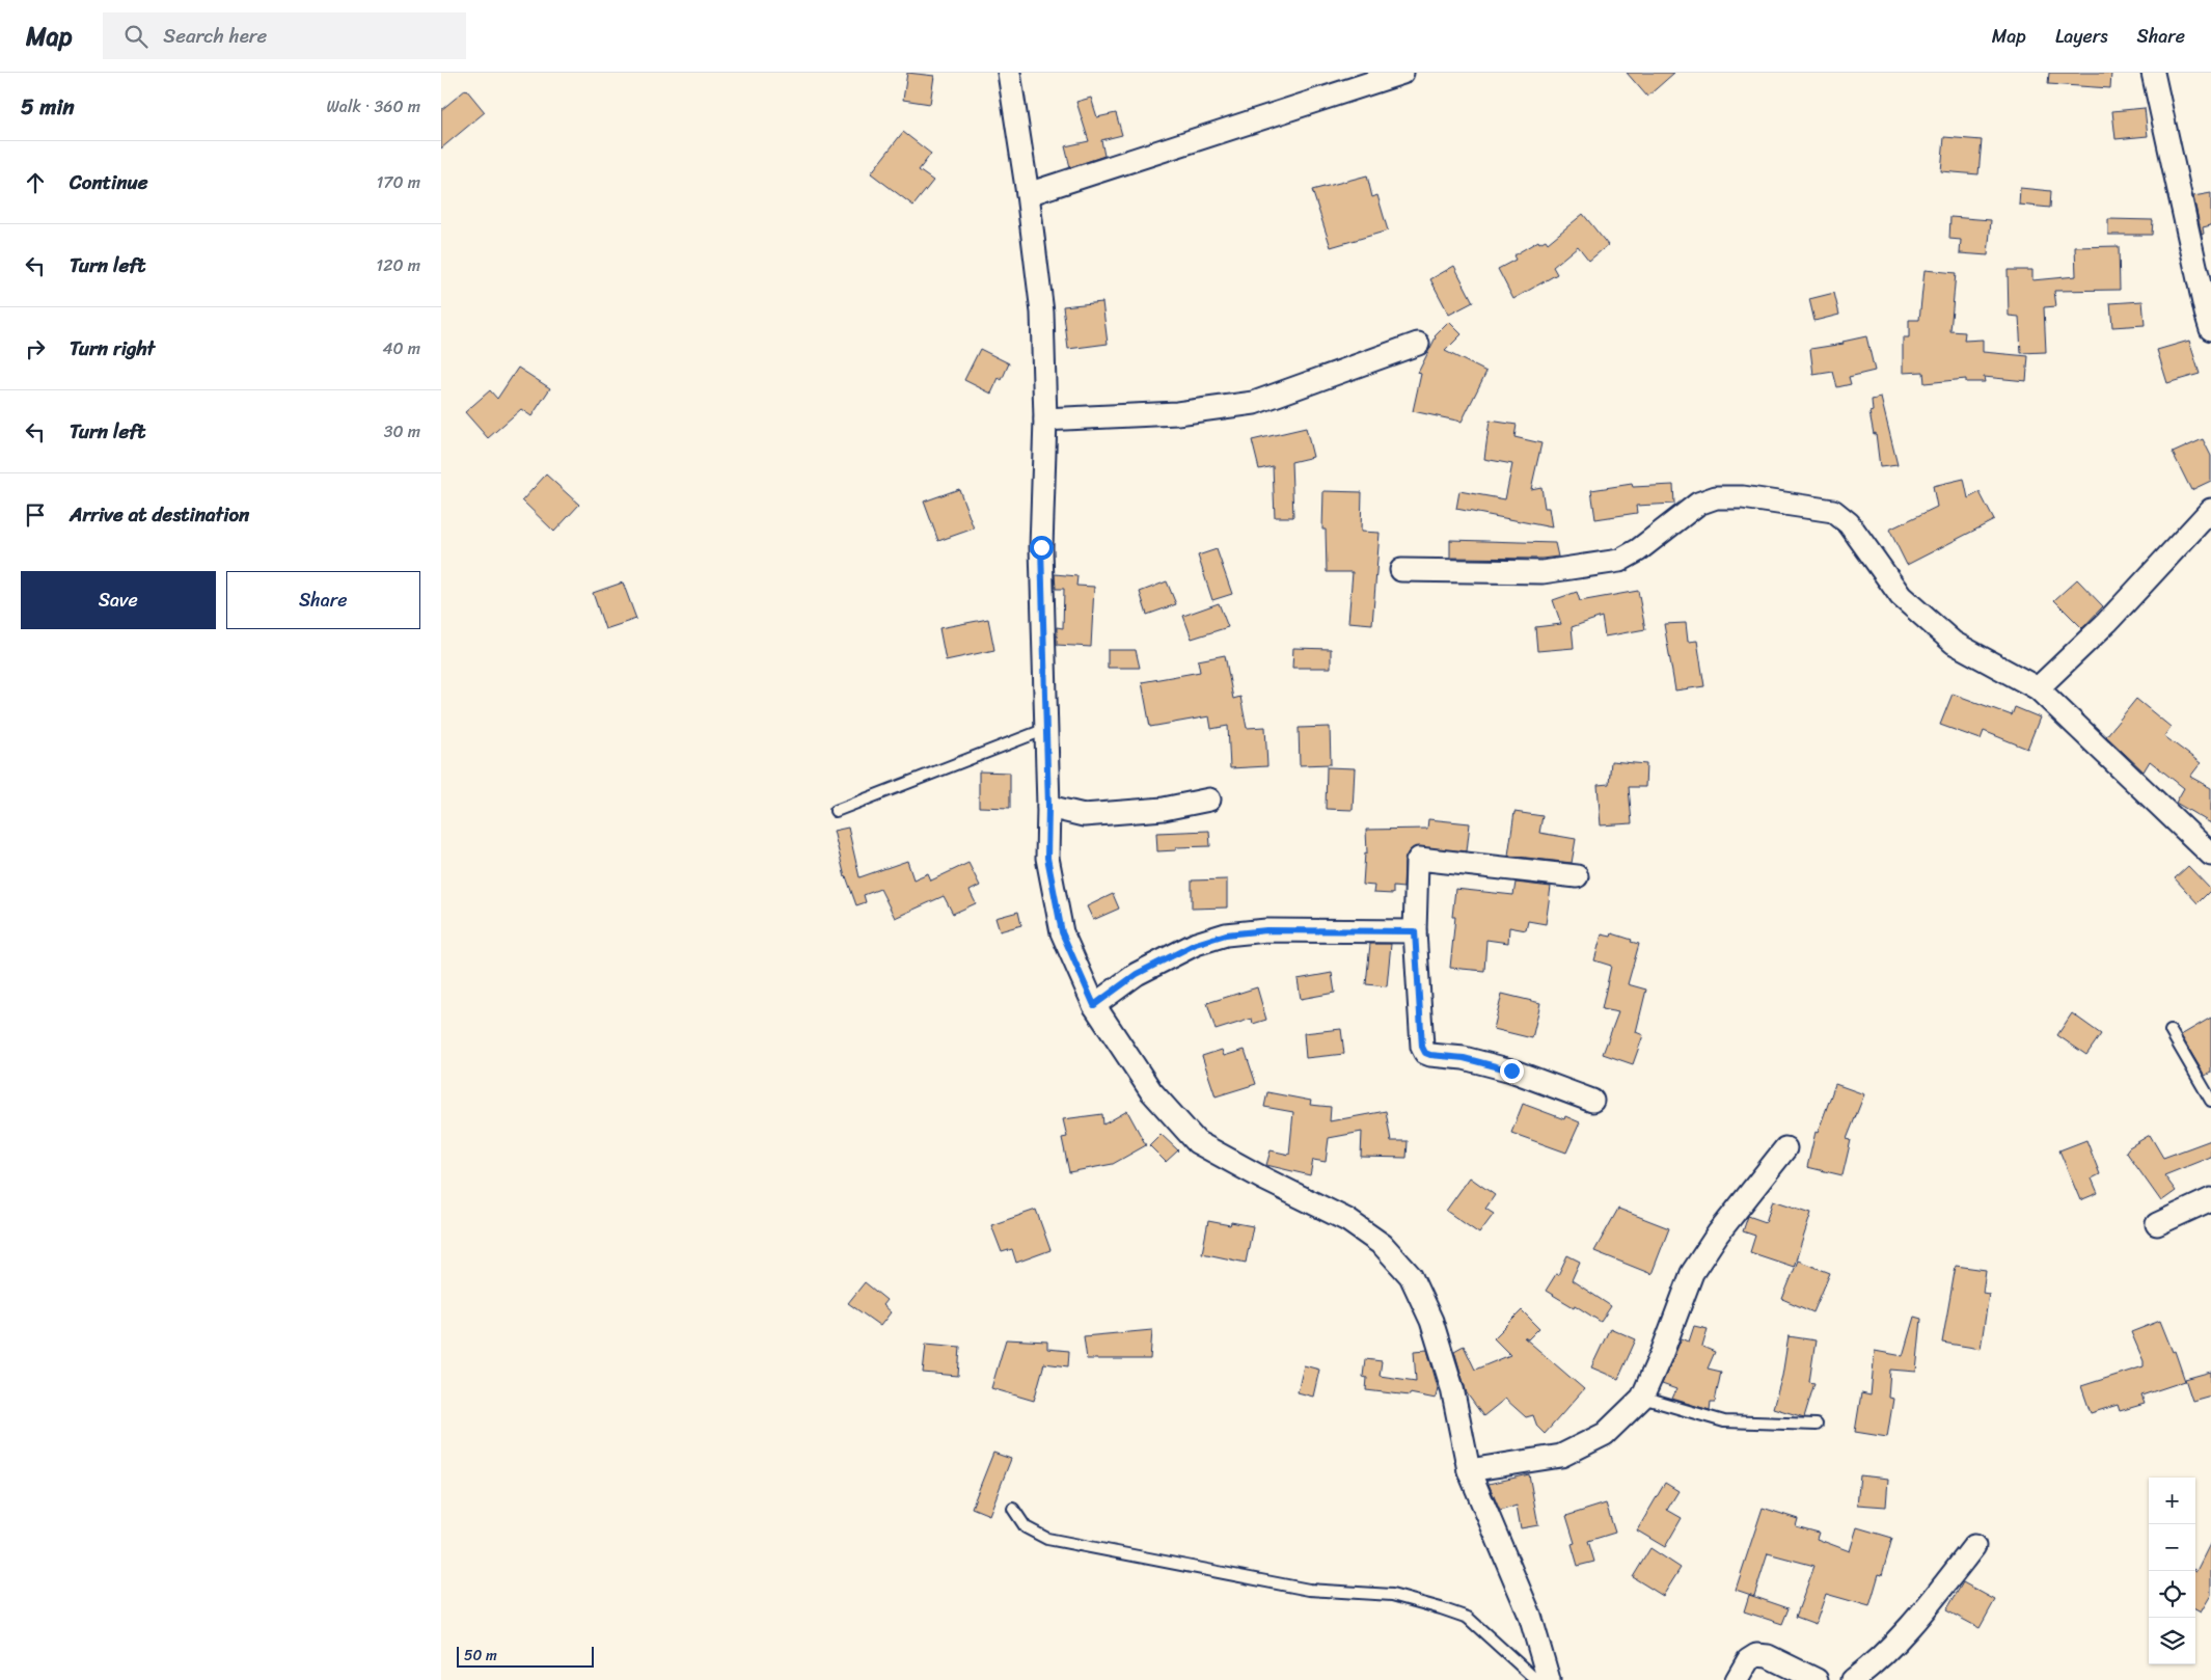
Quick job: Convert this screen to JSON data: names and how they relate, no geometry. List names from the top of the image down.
{
  "scale_bar": "50 m",
  "page": {
    "header": "Map",
    "search": "Search here",
    "nav": ["Map", "Layers", "Share"],
    "heading": ["5 min", "Walk · 360 m"],
    "list": [
      ["Continue", "170 m"],
      ["Turn left", "120 m"],
      ["Turn right", "40 m"],
      ["Turn left", "30 m"],
      "Arrive at destination"
    ],
    "buttons": ["Save", "Share"],
    "map_buttons": ["+", "−"],
    "scale": "50 m"
  }
}
